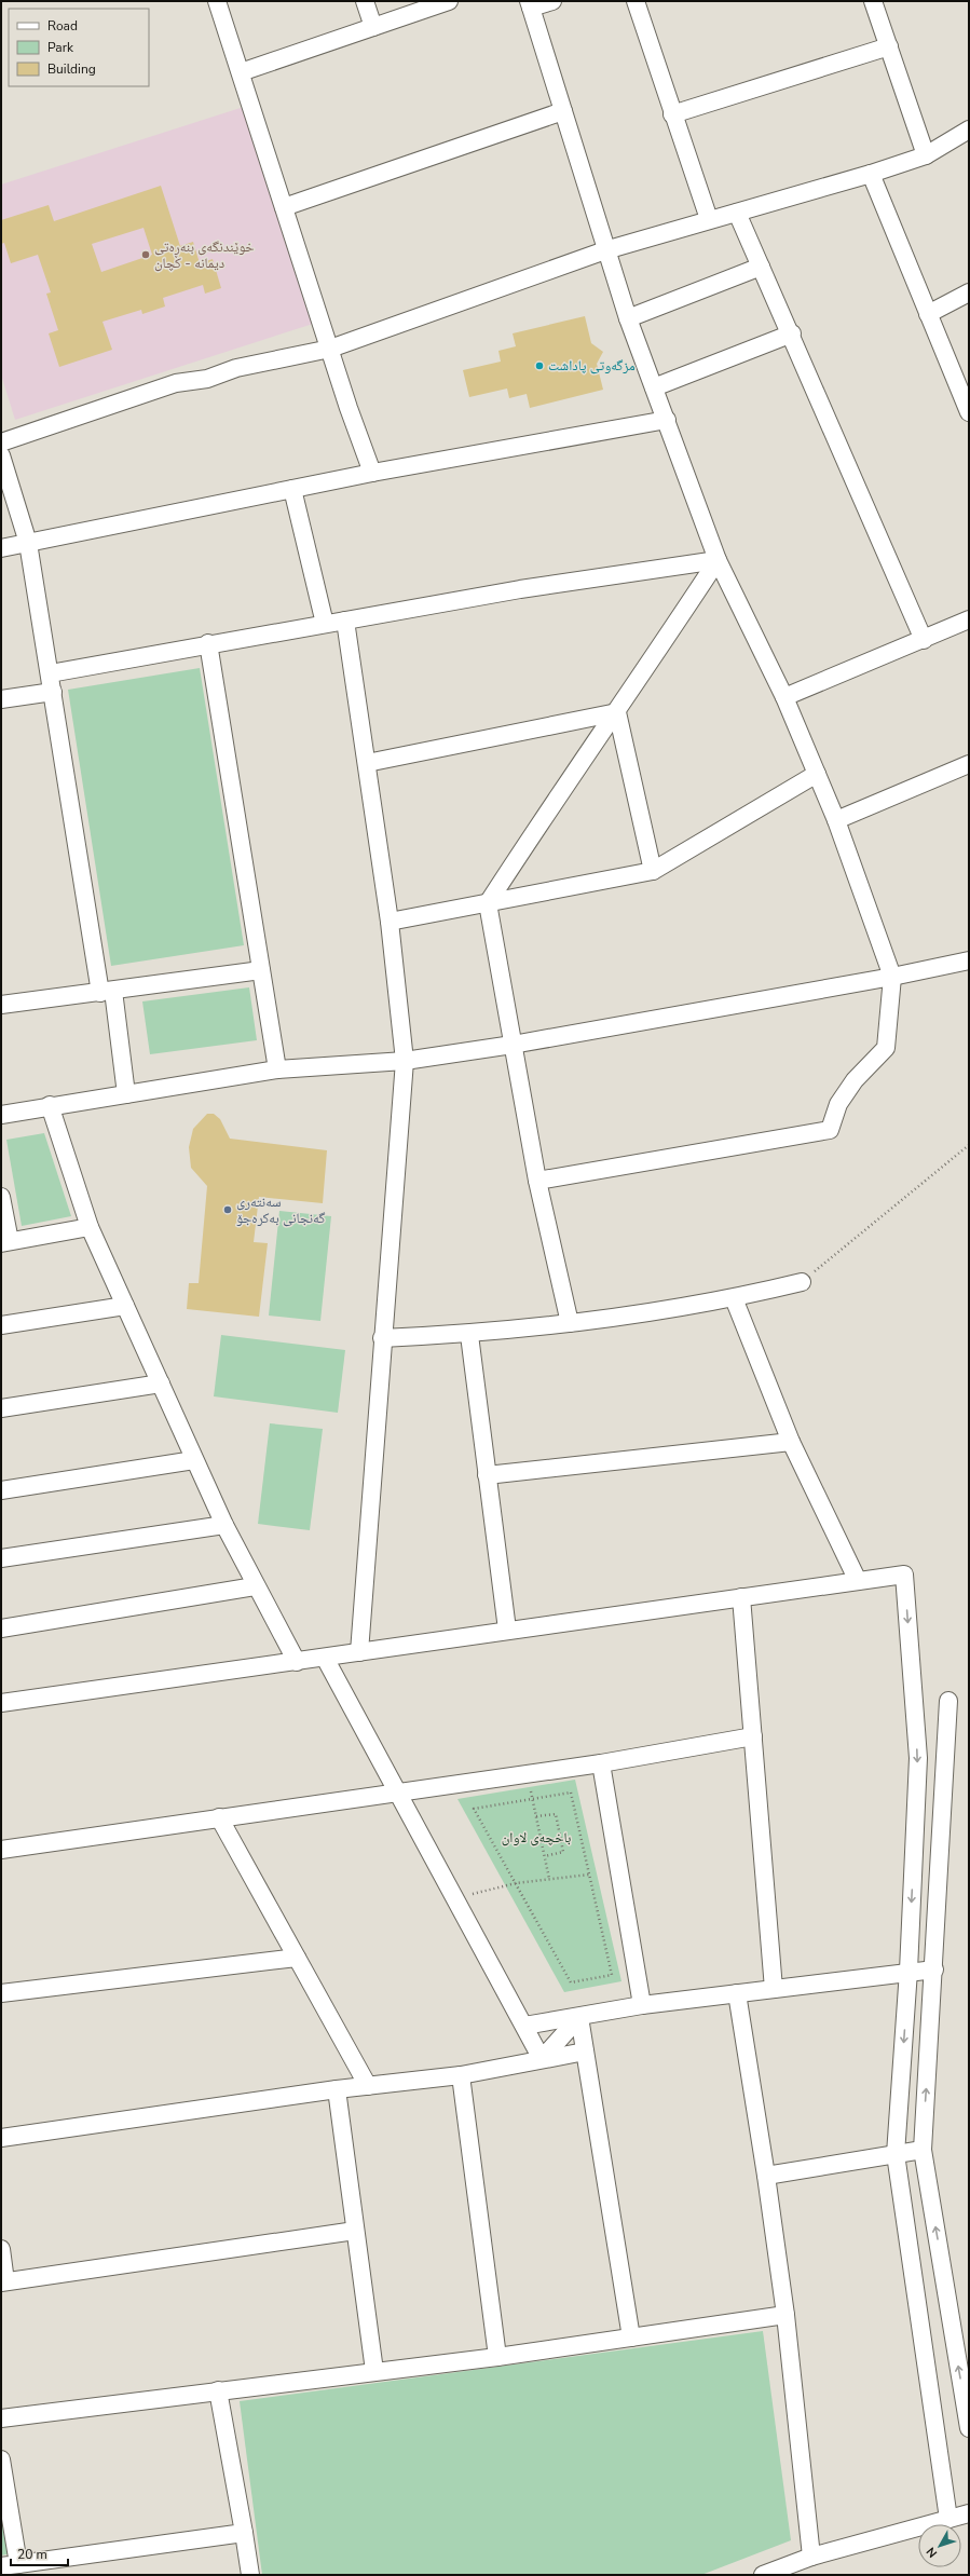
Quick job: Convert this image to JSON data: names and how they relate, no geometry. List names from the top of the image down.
{
  "parks": ["باخچەی لاوان"],
  "places": ["خوێندنگەی بنەڕەتی دیمانە - کچان", "مزگەوتی پاداشت", "سەنتەری گەنجانی بەکرەجۆ"],
  "legend": ["Road", "Park", "Building"],
  "scale_bar": "20 m",
  "north": "bottom left"
}
